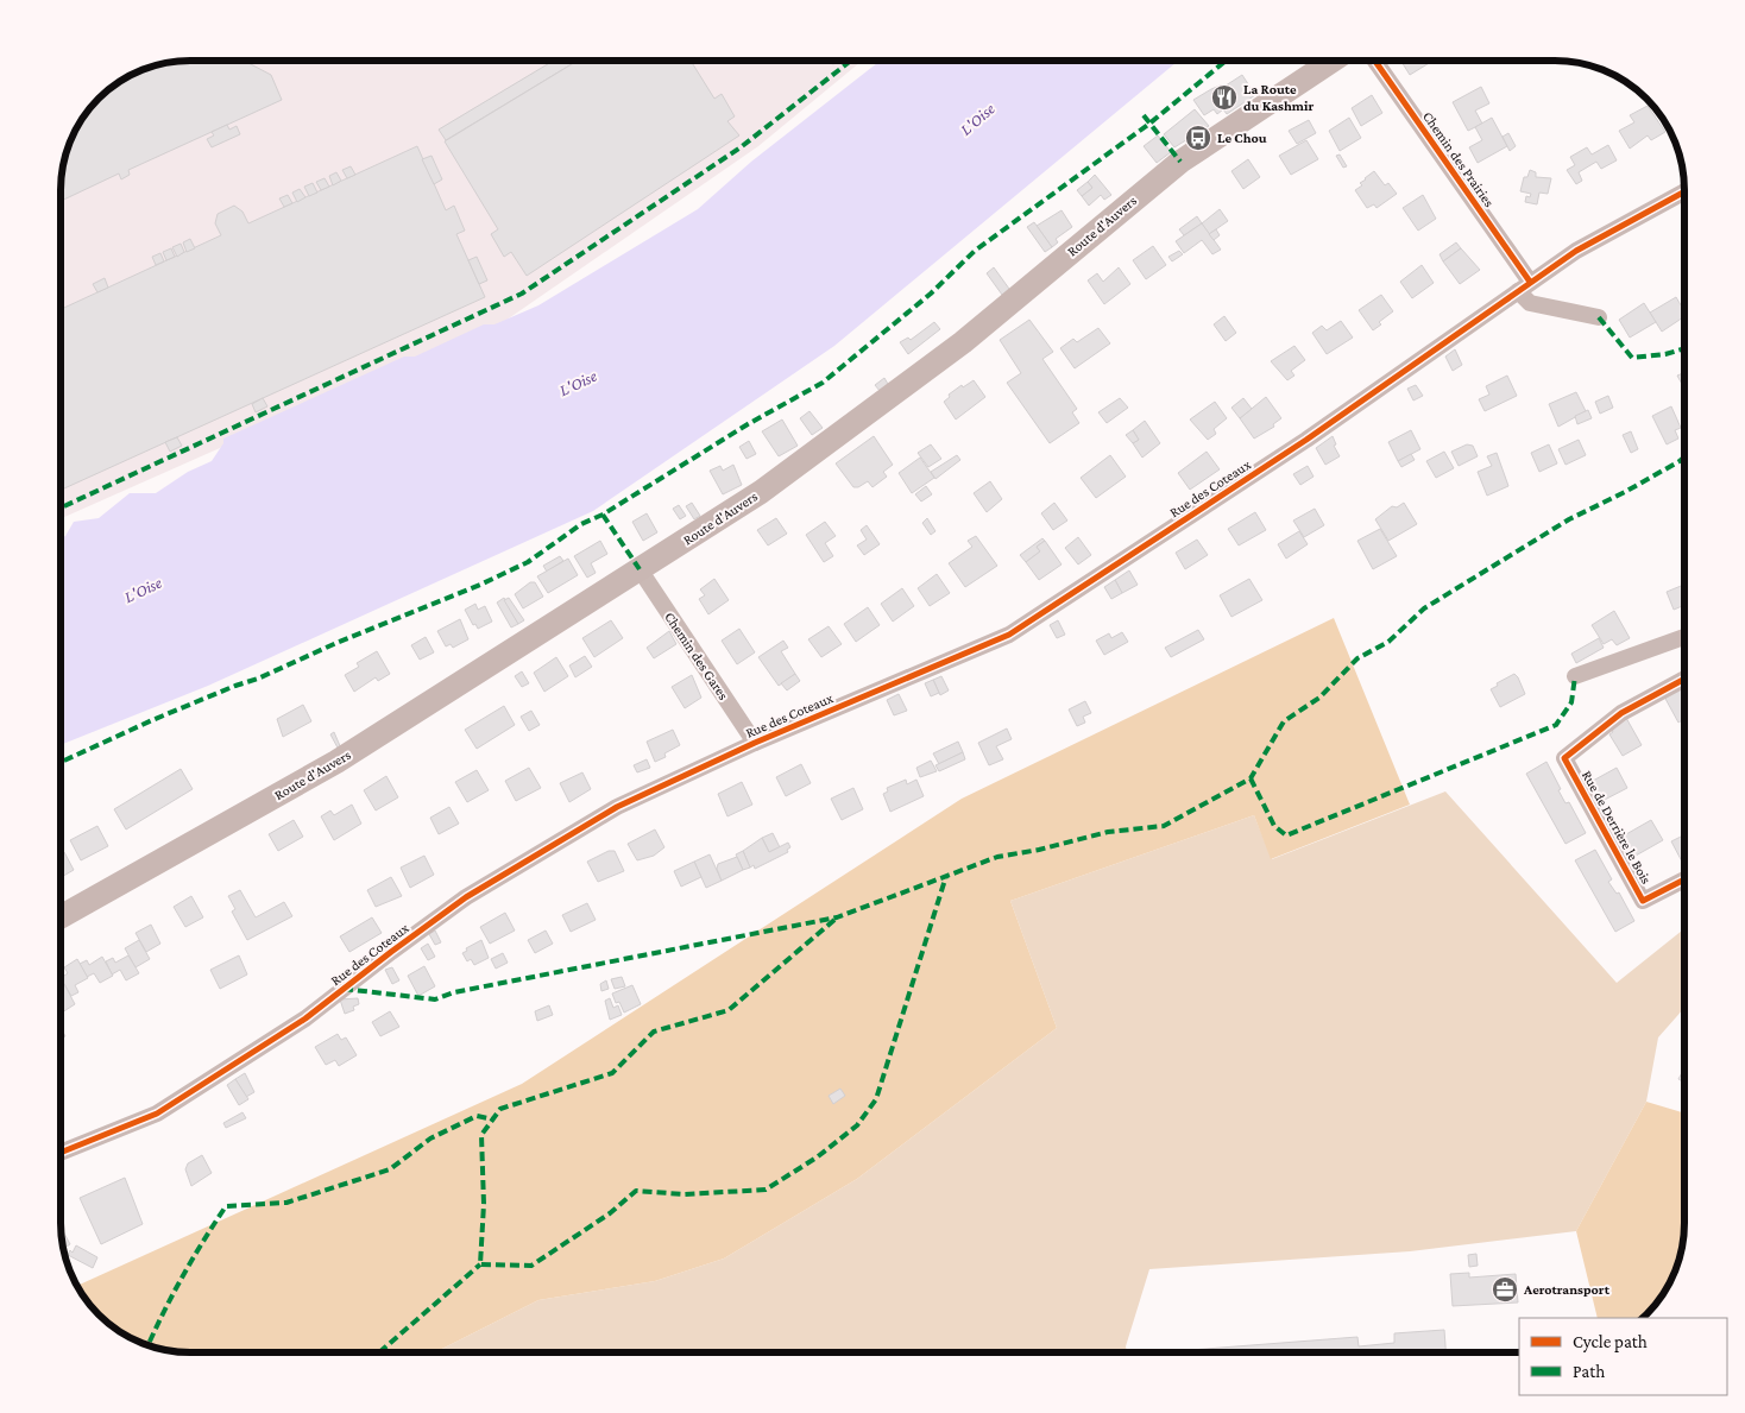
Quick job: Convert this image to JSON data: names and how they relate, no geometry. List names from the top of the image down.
{
  "streets": {
    "main road": ["Route d'Auvers"],
    "street": [
      "Chemin des Prairies",
      "Rue des Coteaux",
      "Chemin des Gares",
      "Rue de Derrière le Bois"
    ]
  },
  "crossings": [
    ["Chemin des Prairies", "Rue des Coteaux"],
    ["Route d'Auvers", "Chemin des Gares"],
    ["Rue des Coteaux", "Chemin des Gares"]
  ],
  "water": ["L'Oise"],
  "places": {
    "restaurant": ["La Route du Kashmir"],
    "bus stop": ["Le Chou"],
    "office": ["Aerotransport"]
  },
  "legend": ["Cycle path", "Path"]
}
